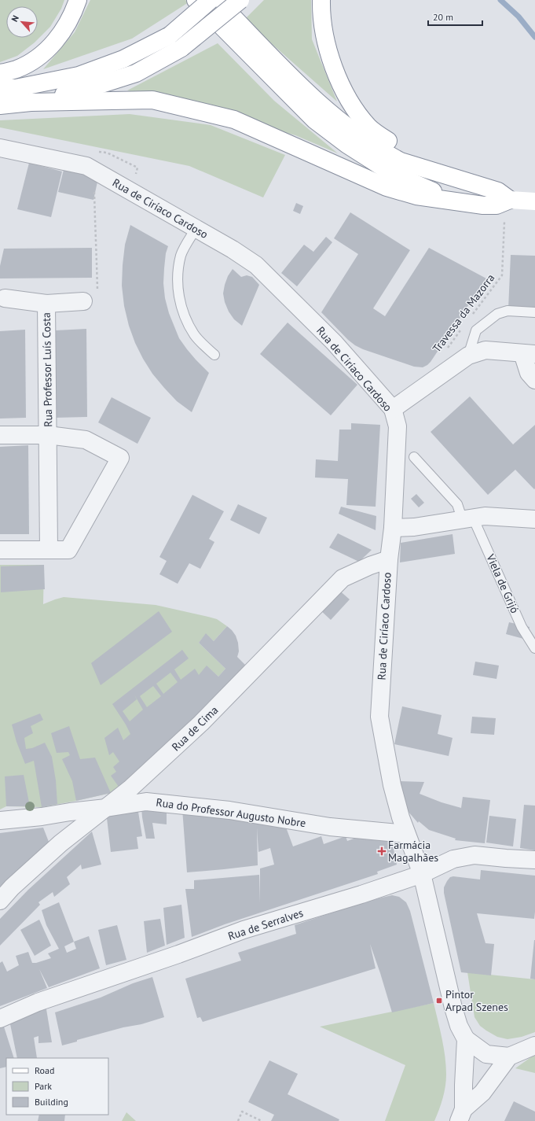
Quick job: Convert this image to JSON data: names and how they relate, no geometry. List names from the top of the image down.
{
  "streets": {
    "street": [
      "Rua de Ciríaco Cardoso",
      "Rua Professor Luís Costa",
      "Rua de Cima",
      "Rua do Professor Augusto Nobre",
      "Rua de Serralves"
    ],
    "lane": ["Viela de Grijó"],
    "path": ["Travessa da Mazorra"]
  },
  "crossings": [
    ["Rua de Ciríaco Cardoso", "Rua de Cima"],
    ["Rua de Ciríaco Cardoso", "Rua do Professor Augusto Nobre"],
    ["Rua de Ciríaco Cardoso", "Rua de Serralves"],
    ["Rua de Cima", "Rua do Professor Augusto Nobre"]
  ],
  "places": {
    "health": ["Farmácia Magalhães"],
    "transit": ["Pintor Arpad Szenes"]
  },
  "legend": ["Road", "Park", "Building"],
  "scale_bar": "20 m",
  "north": "top left"
}
